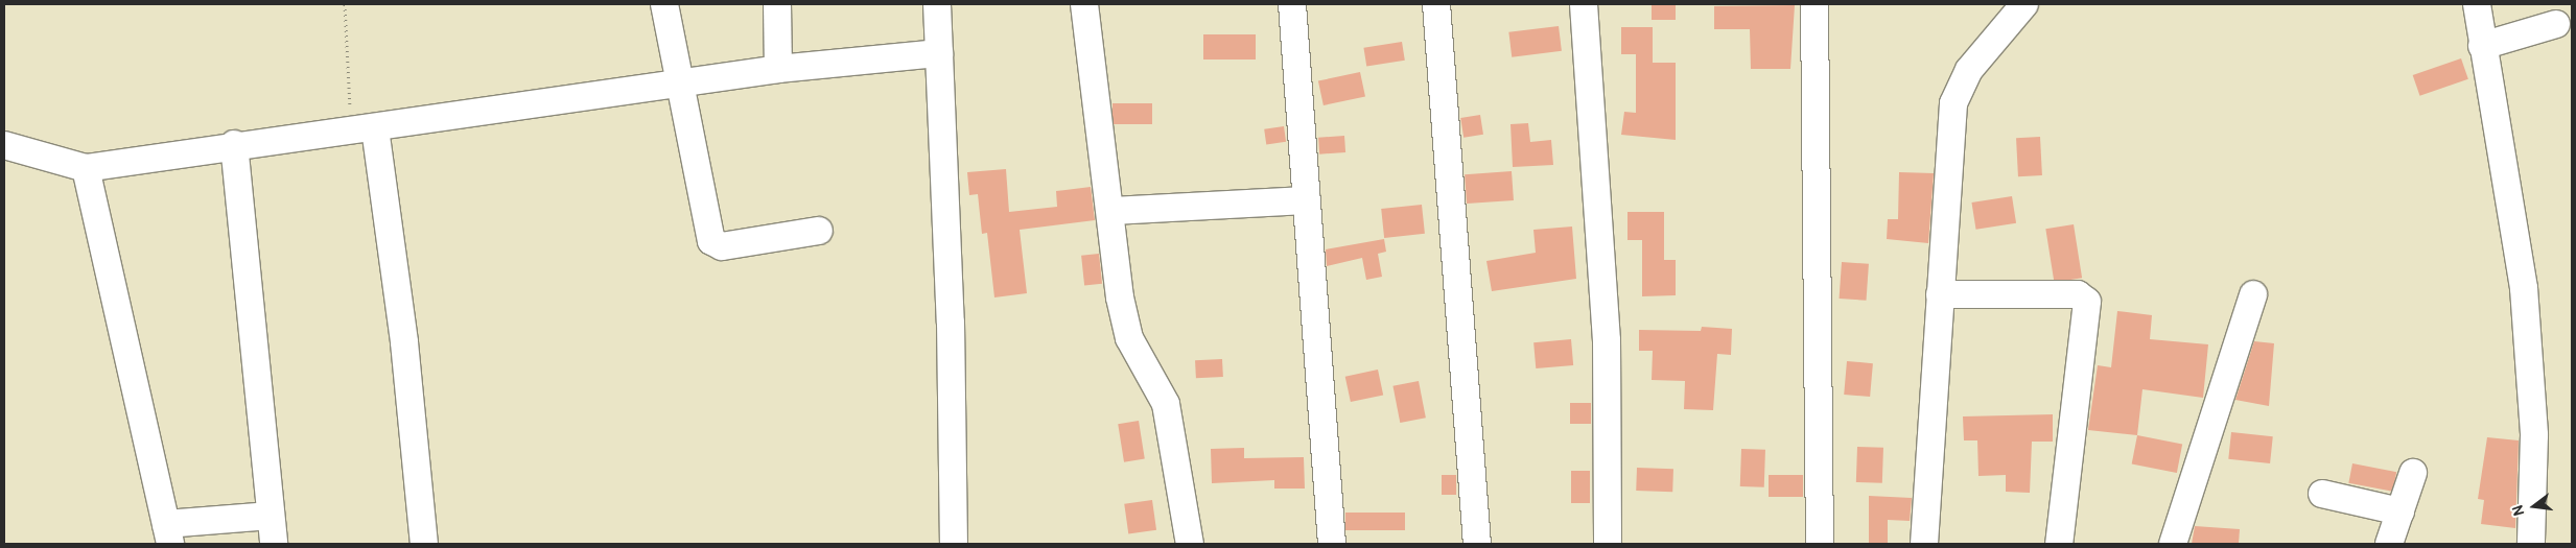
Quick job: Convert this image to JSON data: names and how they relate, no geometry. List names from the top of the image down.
{
  "north": "left"
}
